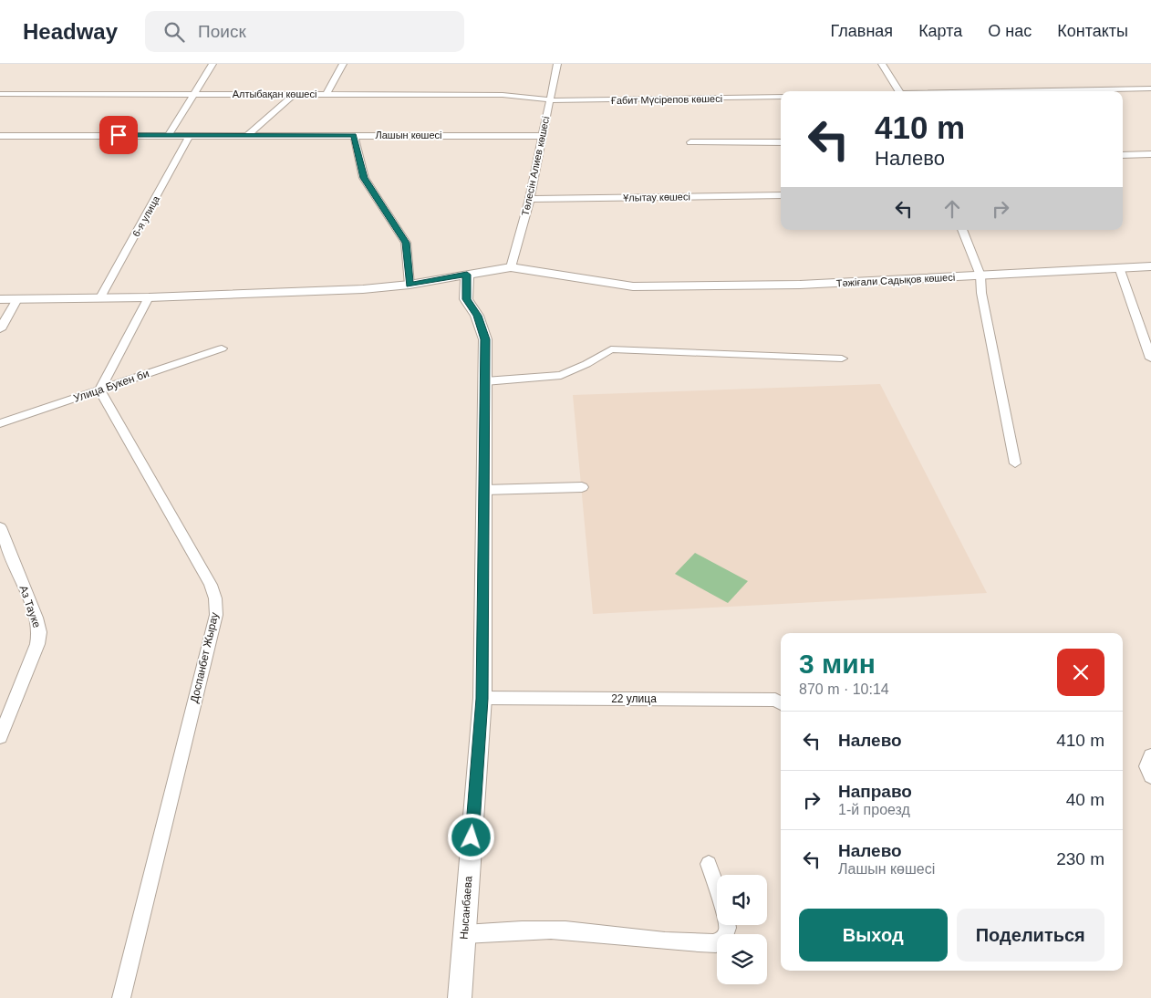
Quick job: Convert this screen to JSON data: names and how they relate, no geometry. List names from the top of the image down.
{
  "streets": {
    "street": [
      "Алтыбақан көшесі",
      "Ғабит Мүсірепов көшесi",
      "Лашын көшесі",
      "Төлесін Алиев көшесі",
      "Ұлытау көшесi",
      "6-я улица",
      "Тәжіғали Садықов көшесі",
      "Улица Букен би",
      "Аз Тауке",
      "Доспанбет Жырау",
      "22 улица",
      "Нысанбаева"
    ]
  },
  "crossings": [
    ["Алтыбақан көшесі", "Ғабит Мүсірепов көшесi"],
    ["Алтыбақан көшесі", "Төлесін Алиев көшесі"],
    ["Ғабит Мүсірепов көшесi", "Төлесін Алиев көшесі"],
    ["Лашын көшесі", "Төлесін Алиев көшесі"],
    ["Лашын көшесі", "6-я улица"],
    ["Төлесін Алиев көшесі", "Ұлытау көшесi"],
    ["Төлесін Алиев көшесі", "Тәжіғали Садықов көшесі"],
    ["6-я улица", "Тәжіғали Садықов көшесі"],
    ["Тәжіғали Садықов көшесі", "Нысанбаева"],
    ["Улица Букен би", "Доспанбет Жырау"],
    ["22 улица", "Нысанбаева"]
  ],
  "page": {
    "header": "Headway",
    "search": "Поиск",
    "nav": [
      "Главная",
      "Карта",
      "О нас",
      "Контакты"
    ],
    "turn": ["410 m", "Налево"],
    "heading": ["3 мин", "870 m · 10:14"],
    "list": [
      {
        "name": "Налево",
        "value": "410 m"
      },
      {
        "name": "Направо",
        "note": "1-й проезд",
        "value": "40 m"
      },
      {
        "name": "Налево",
        "note": "Лашын көшесі",
        "value": "230 m"
      }
    ],
    "buttons": ["Выход", "Поделиться"]
  }
}
